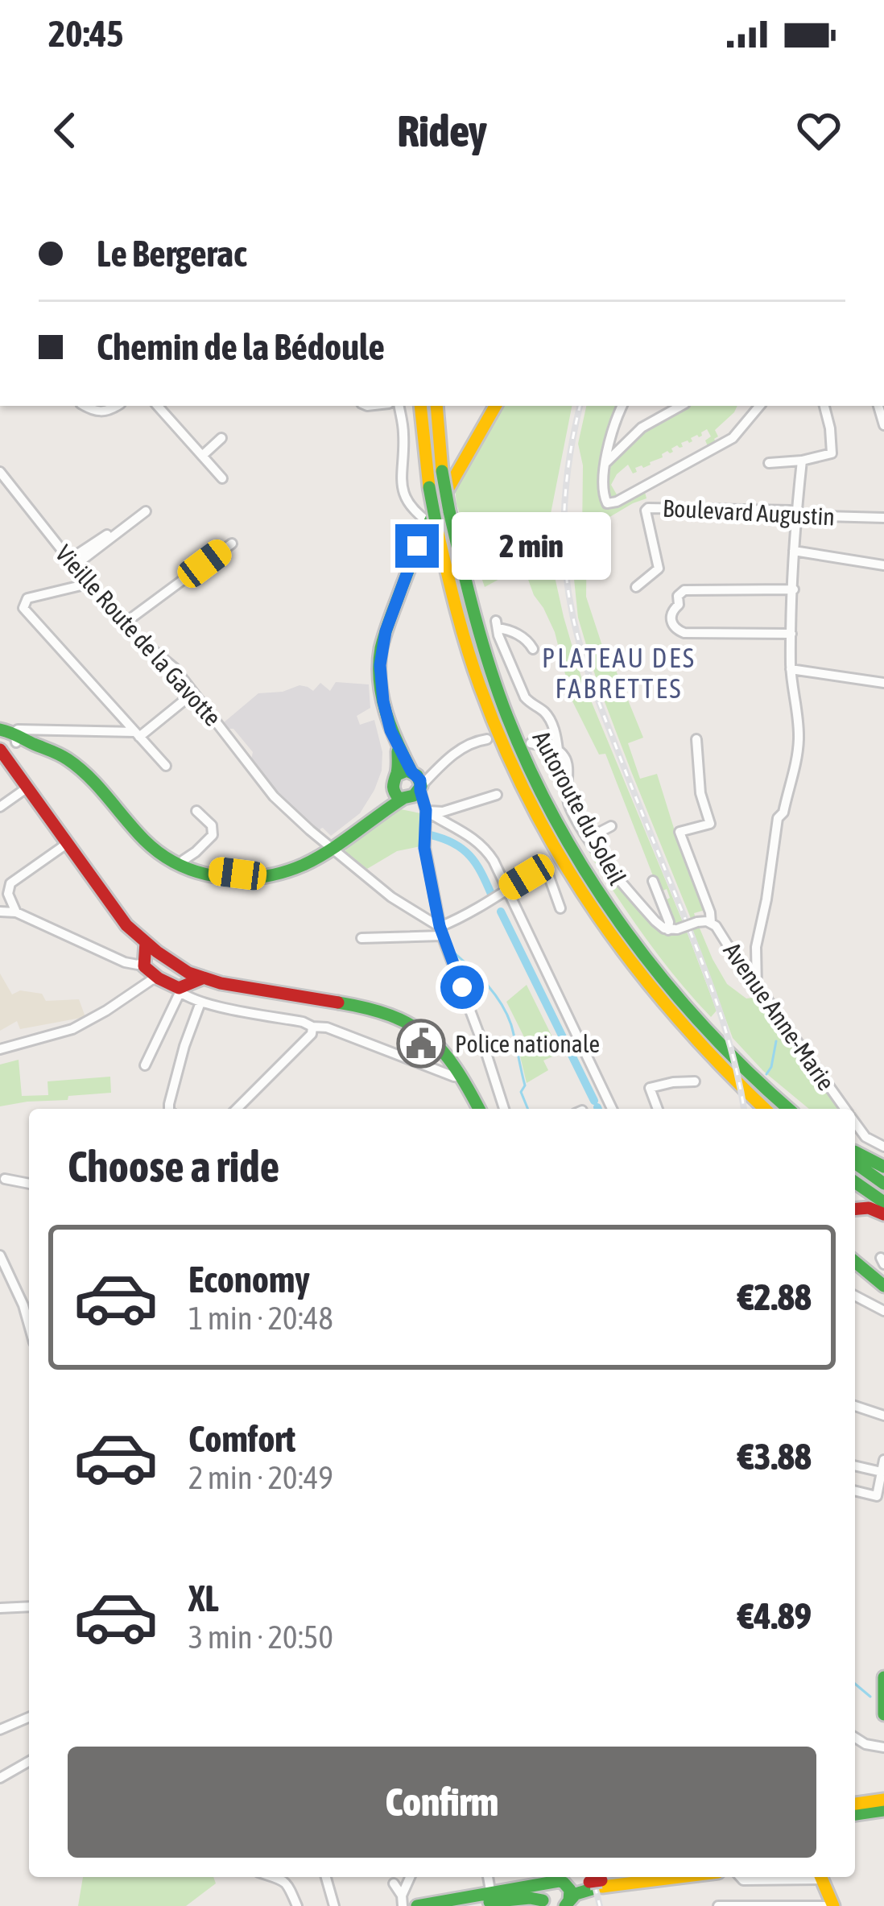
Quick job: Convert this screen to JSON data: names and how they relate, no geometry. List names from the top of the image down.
{
  "streets": {
    "main road": ["Autoroute du Soleil"],
    "street": ["Boulevard Augustin", "Vieille Route de la Gavotte", "Avenue Anne-Marie"]
  },
  "districts": ["PLATEAU DES FABRETTES"],
  "places": {
    "public building": ["Police nationale"]
  },
  "page": {
    "status": "20:45",
    "header": "Ridey",
    "banner": ["Le Bergerac", "Chemin de la Bédoule"],
    "bubble": "2 min",
    "heading": "Choose a ride",
    "list": [
      {
        "name": "Economy",
        "note": "1 min · 20:48",
        "value": "€2.88"
      },
      {
        "name": "Comfort",
        "note": "2 min · 20:49",
        "value": "€3.88"
      },
      {
        "name": "XL",
        "note": "3 min · 20:50",
        "value": "€4.89"
      }
    ],
    "buttons": "Confirm"
  }
}
